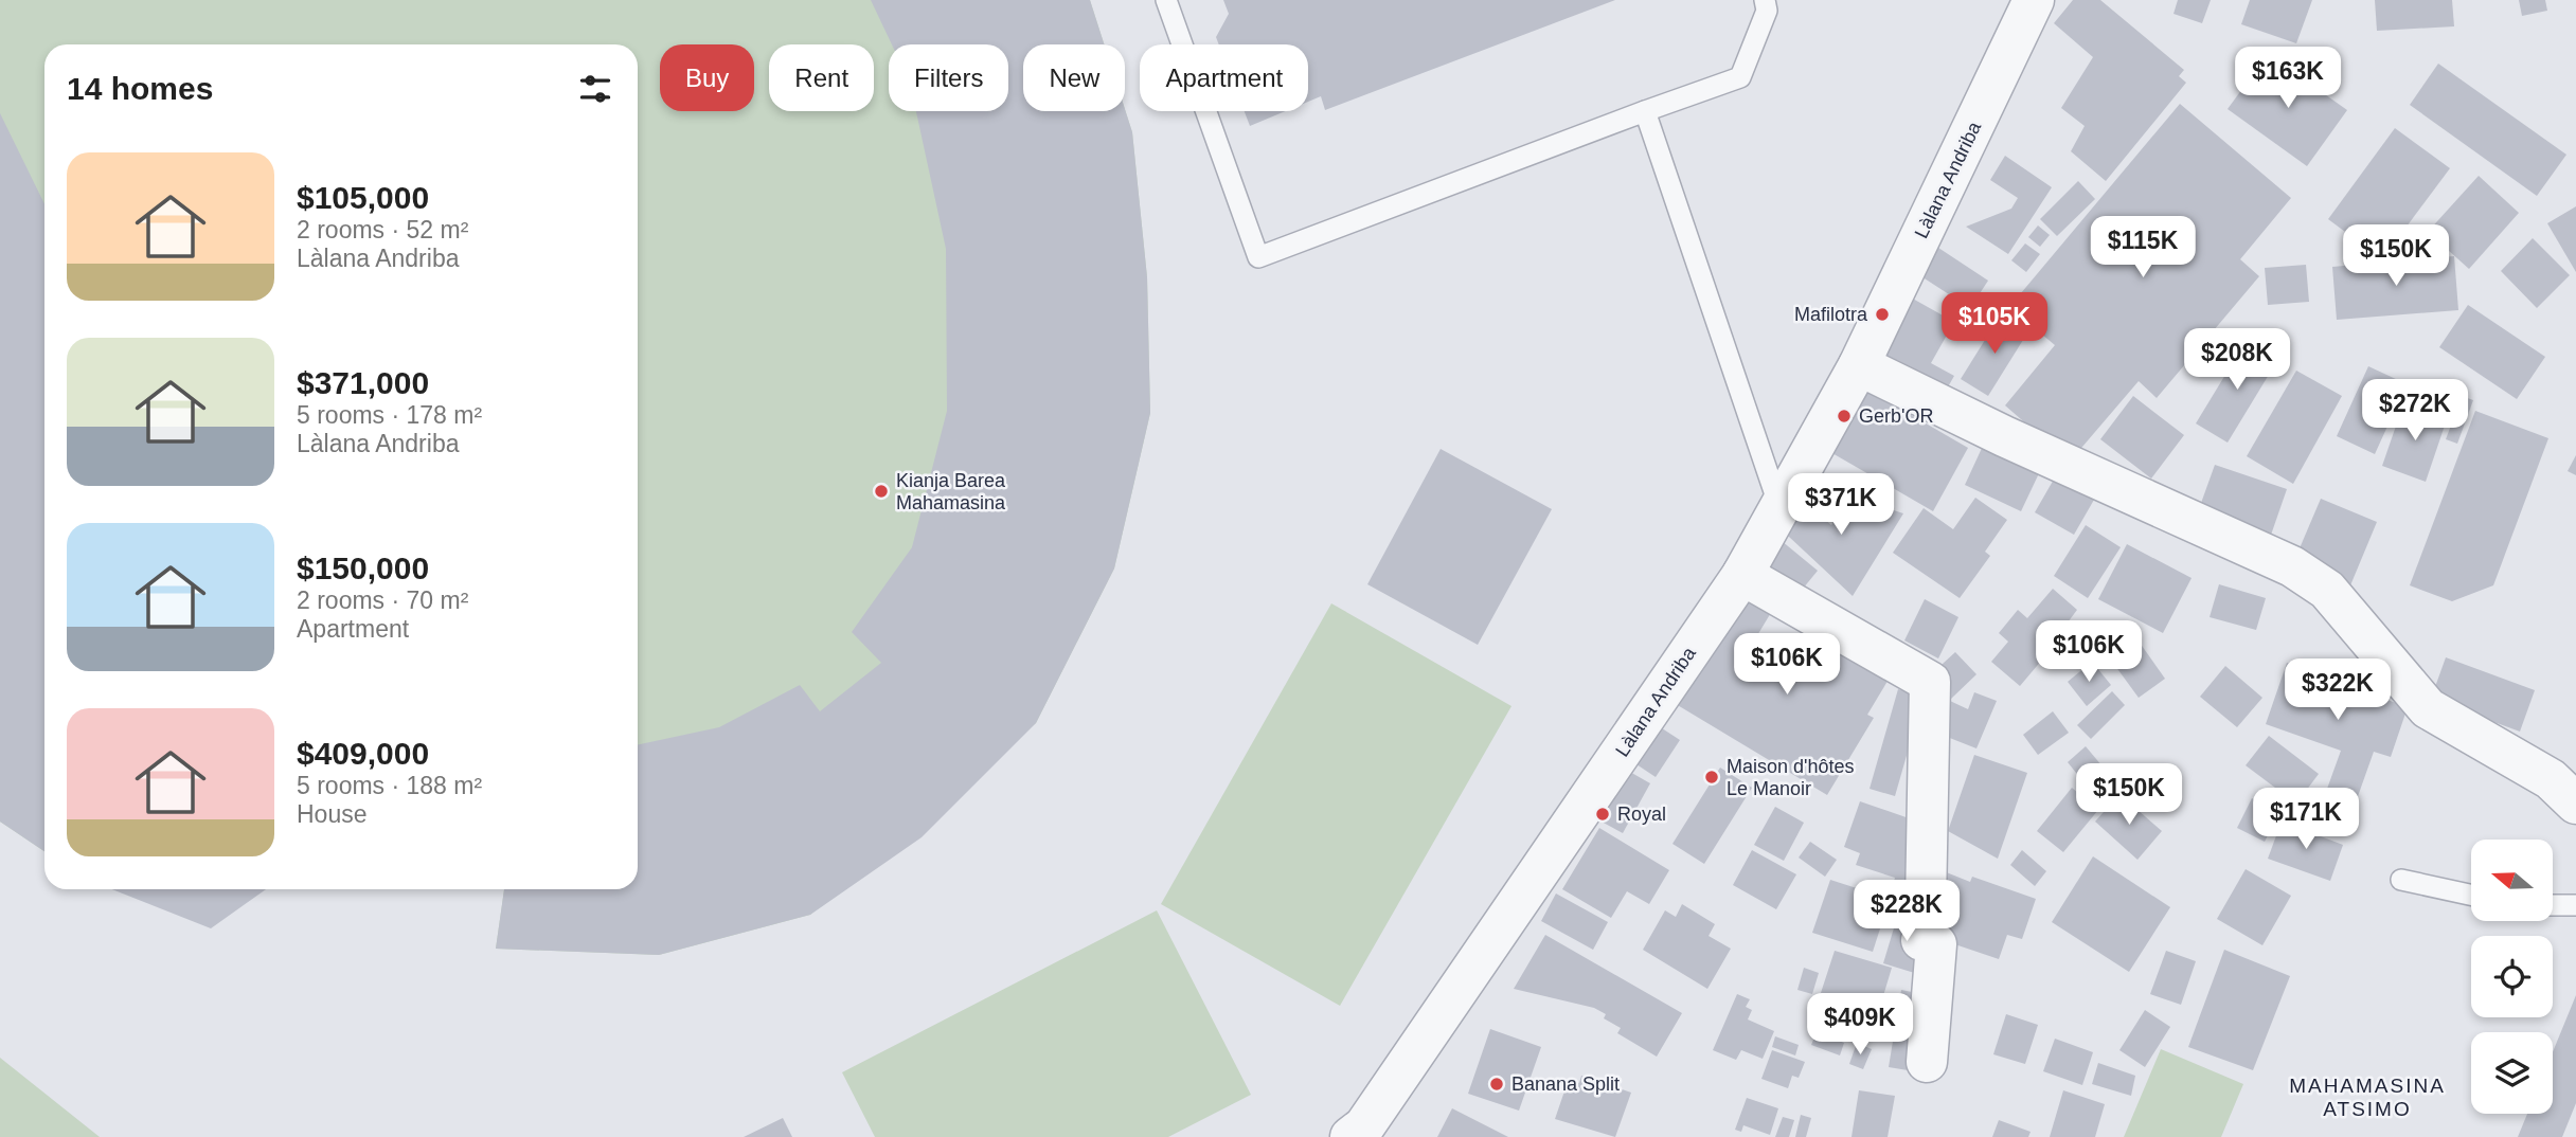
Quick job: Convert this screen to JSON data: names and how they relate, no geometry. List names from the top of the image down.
{
  "streets": {
    "street": ["Làlana Andriba"]
  },
  "districts": ["MAHAMASINA ATSIMO"],
  "places": [
    "Mafilotra",
    "Gerb'OR",
    "Kianja Barea Mahamasina",
    "Maison d'hôtes Le Manoir",
    "Royal",
    "Banana Split"
  ],
  "north": "left",
  "page": {
    "chip": [
      "Buy",
      "Rent",
      "Filters",
      "New",
      "Apartment"
    ],
    "heading": "14 homes",
    "price": [
      "$163K",
      "$115K",
      "$150K",
      "$105K",
      "$208K",
      "$272K",
      "$371K",
      "$106K",
      "$106K",
      "$322K",
      "$150K",
      "$171K",
      "$228K",
      "$409K"
    ],
    "list": [
      {
        "name": "$105,000",
        "note": "2 rooms · 52 m² · Làlana Andriba"
      },
      {
        "name": "$371,000",
        "note": "5 rooms · 178 m² · Làlana Andriba"
      },
      {
        "name": "$150,000",
        "note": "2 rooms · 70 m² · Apartment"
      },
      {
        "name": "$409,000",
        "note": "5 rooms · 188 m² · House"
      }
    ]
  }
}
